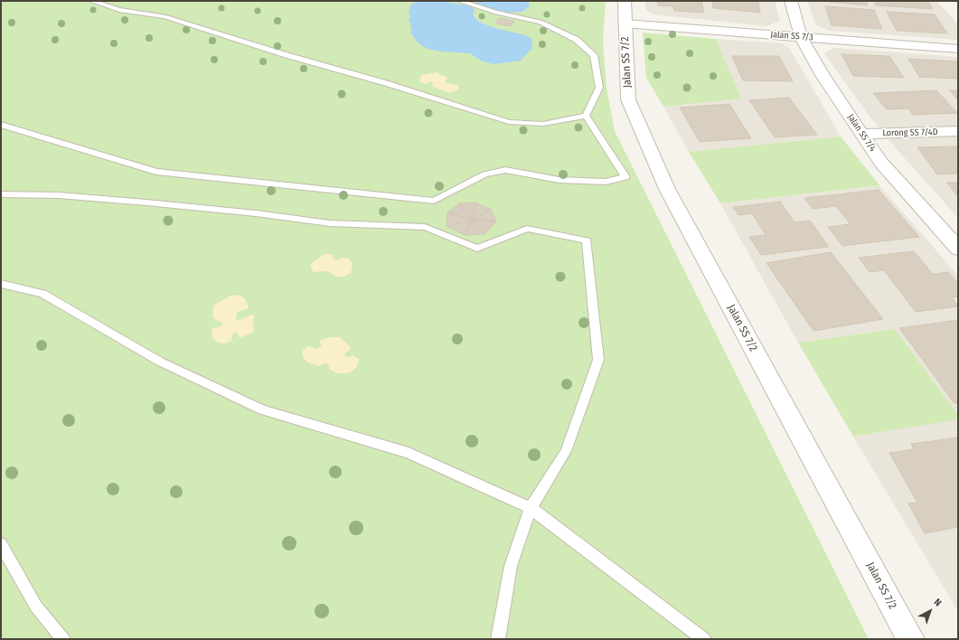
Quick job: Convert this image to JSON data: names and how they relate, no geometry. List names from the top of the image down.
{
  "streets": {
    "street": [
      "Jalan SS 7/3",
      "Jalan SS 7/2",
      "Jalan SS 7/4",
      "Lorong SS 7/4D"
    ]
  },
  "crossings": [
    ["Jalan SS 7/3", "Jalan SS 7/2"],
    ["Jalan SS 7/3", "Jalan SS 7/4"],
    ["Jalan SS 7/4", "Lorong SS 7/4D"]
  ],
  "north": "top right"
}
